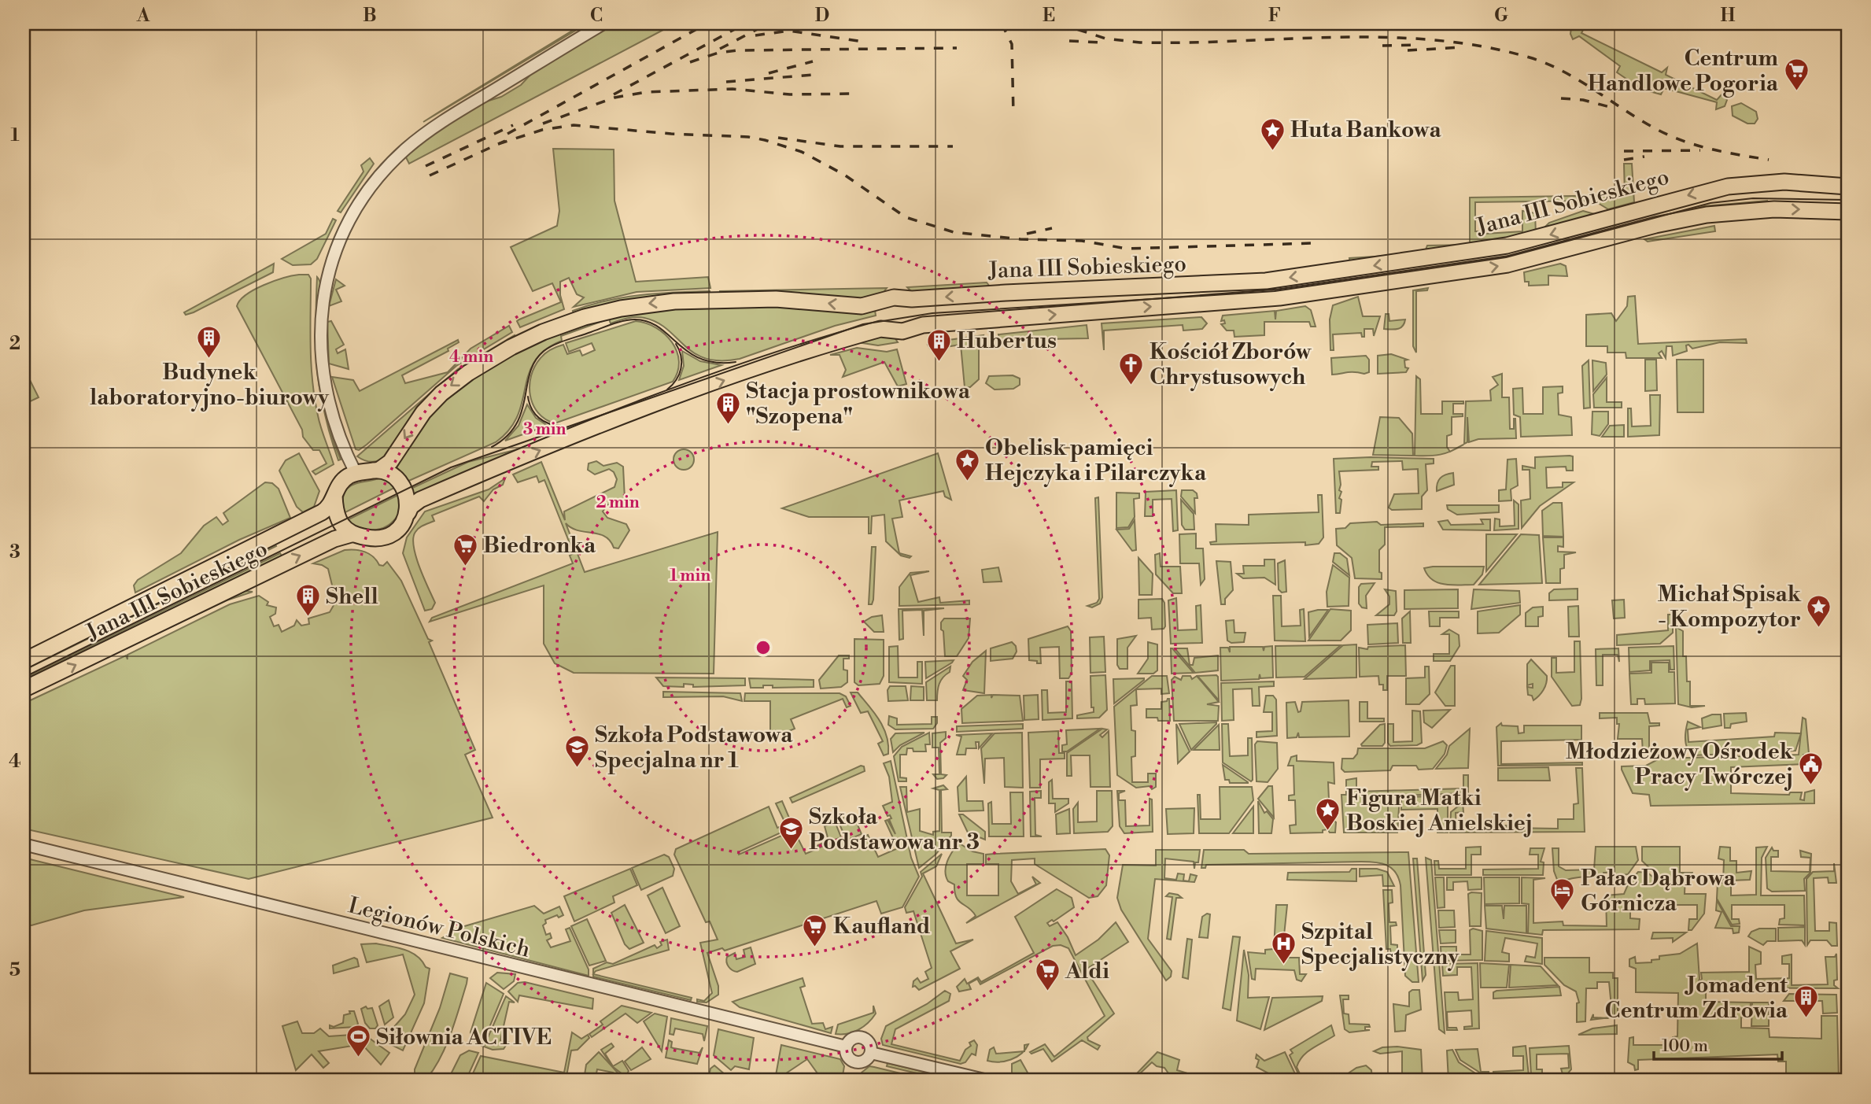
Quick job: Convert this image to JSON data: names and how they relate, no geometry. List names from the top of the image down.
{
  "streets": {
    "main road": ["Jana III Sobieskiego"],
    "street": ["Legionów Polskich"]
  },
  "places": {
    "supermarket": [
      "Centrum Handlowe Pogoria",
      "Biedronka",
      "Kaufland",
      "Aldi"
    ],
    "place": [
      "Huta Bankowa",
      "Obelisk pamięci Hejczyka i Pilarczyka",
      "Michał Spisak - Kompozytor",
      "Figura Matki Boskiej Anielskiej"
    ],
    "building": [
      "Budynek laboratoryjno-biurowy",
      "Hubertus",
      "Stacja prostownikowa \"Szopena\"",
      "Shell",
      "Jomadent Centrum Zdrowia"
    ],
    "church": ["Kościół Zborów Chrystusowych"],
    "school or university": ["Szkoła Podstawowa Specjalna nr 1", "Szkoła Podstawowa nr 3"],
    "public building": ["Młodzieżowy Ośrodek Pracy Twórczej"],
    "hotel": ["Pałac Dąbrowa Górnicza"],
    "hospital": ["Szpital Specjalistyczny"],
    "sports": ["Siłownia ACTIVE"]
  },
  "scale_bar": "100 m",
  "grid": {
    "columns": [
      "A",
      "B",
      "C",
      "D",
      "E",
      "F",
      "G",
      "H"
    ],
    "rows": [
      "1",
      "2",
      "3",
      "4",
      "5"
    ]
  },
  "rings": [
    "4 min",
    "3 min",
    "2 min",
    "1 min"
  ]
}
